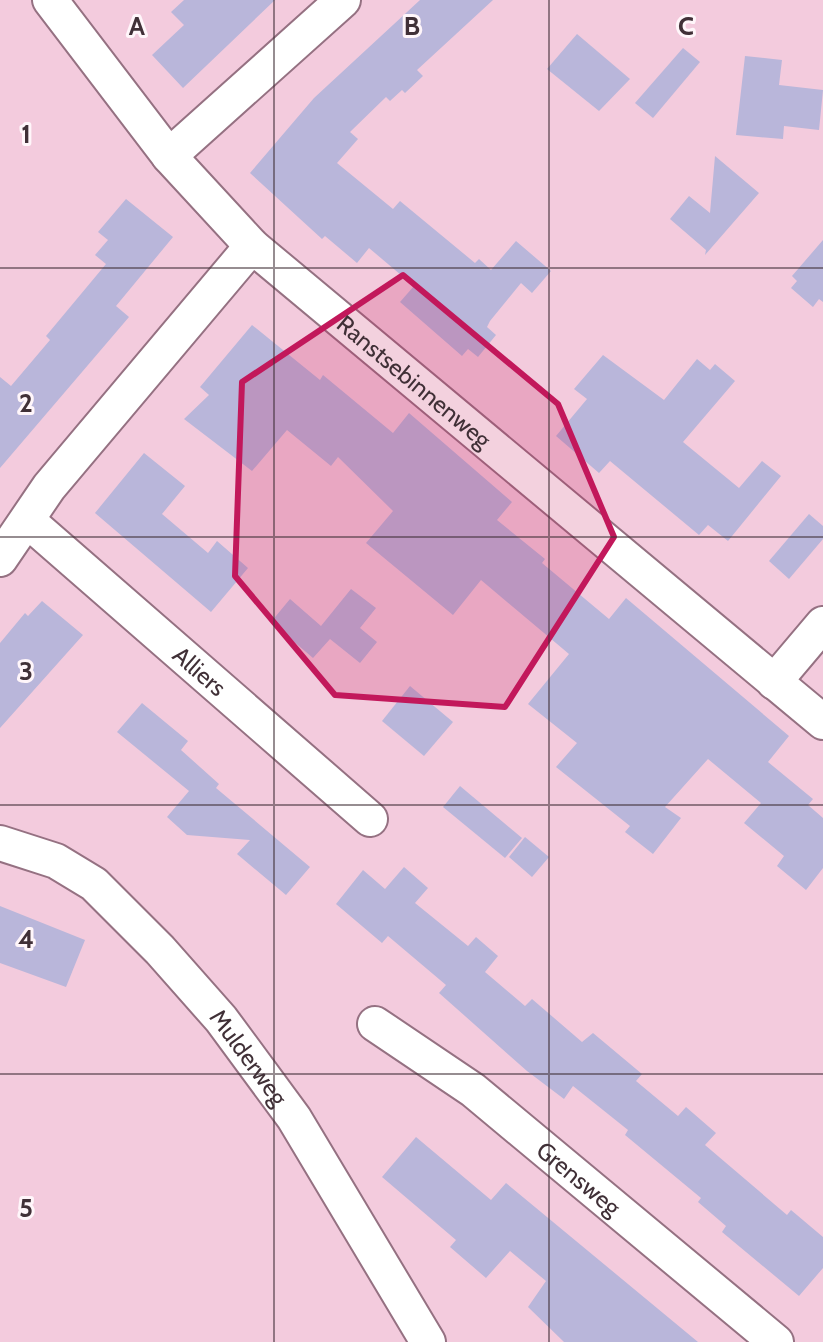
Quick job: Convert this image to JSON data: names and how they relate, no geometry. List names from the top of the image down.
{
  "streets": {
    "street": [
      "Ranstsebinnenweg",
      "Alliers",
      "Mulderweg",
      "Grensweg"
    ]
  },
  "grid": {
    "columns": ["A", "B", "C"],
    "rows": [
      "1",
      "2",
      "3",
      "4",
      "5"
    ]
  }
}
